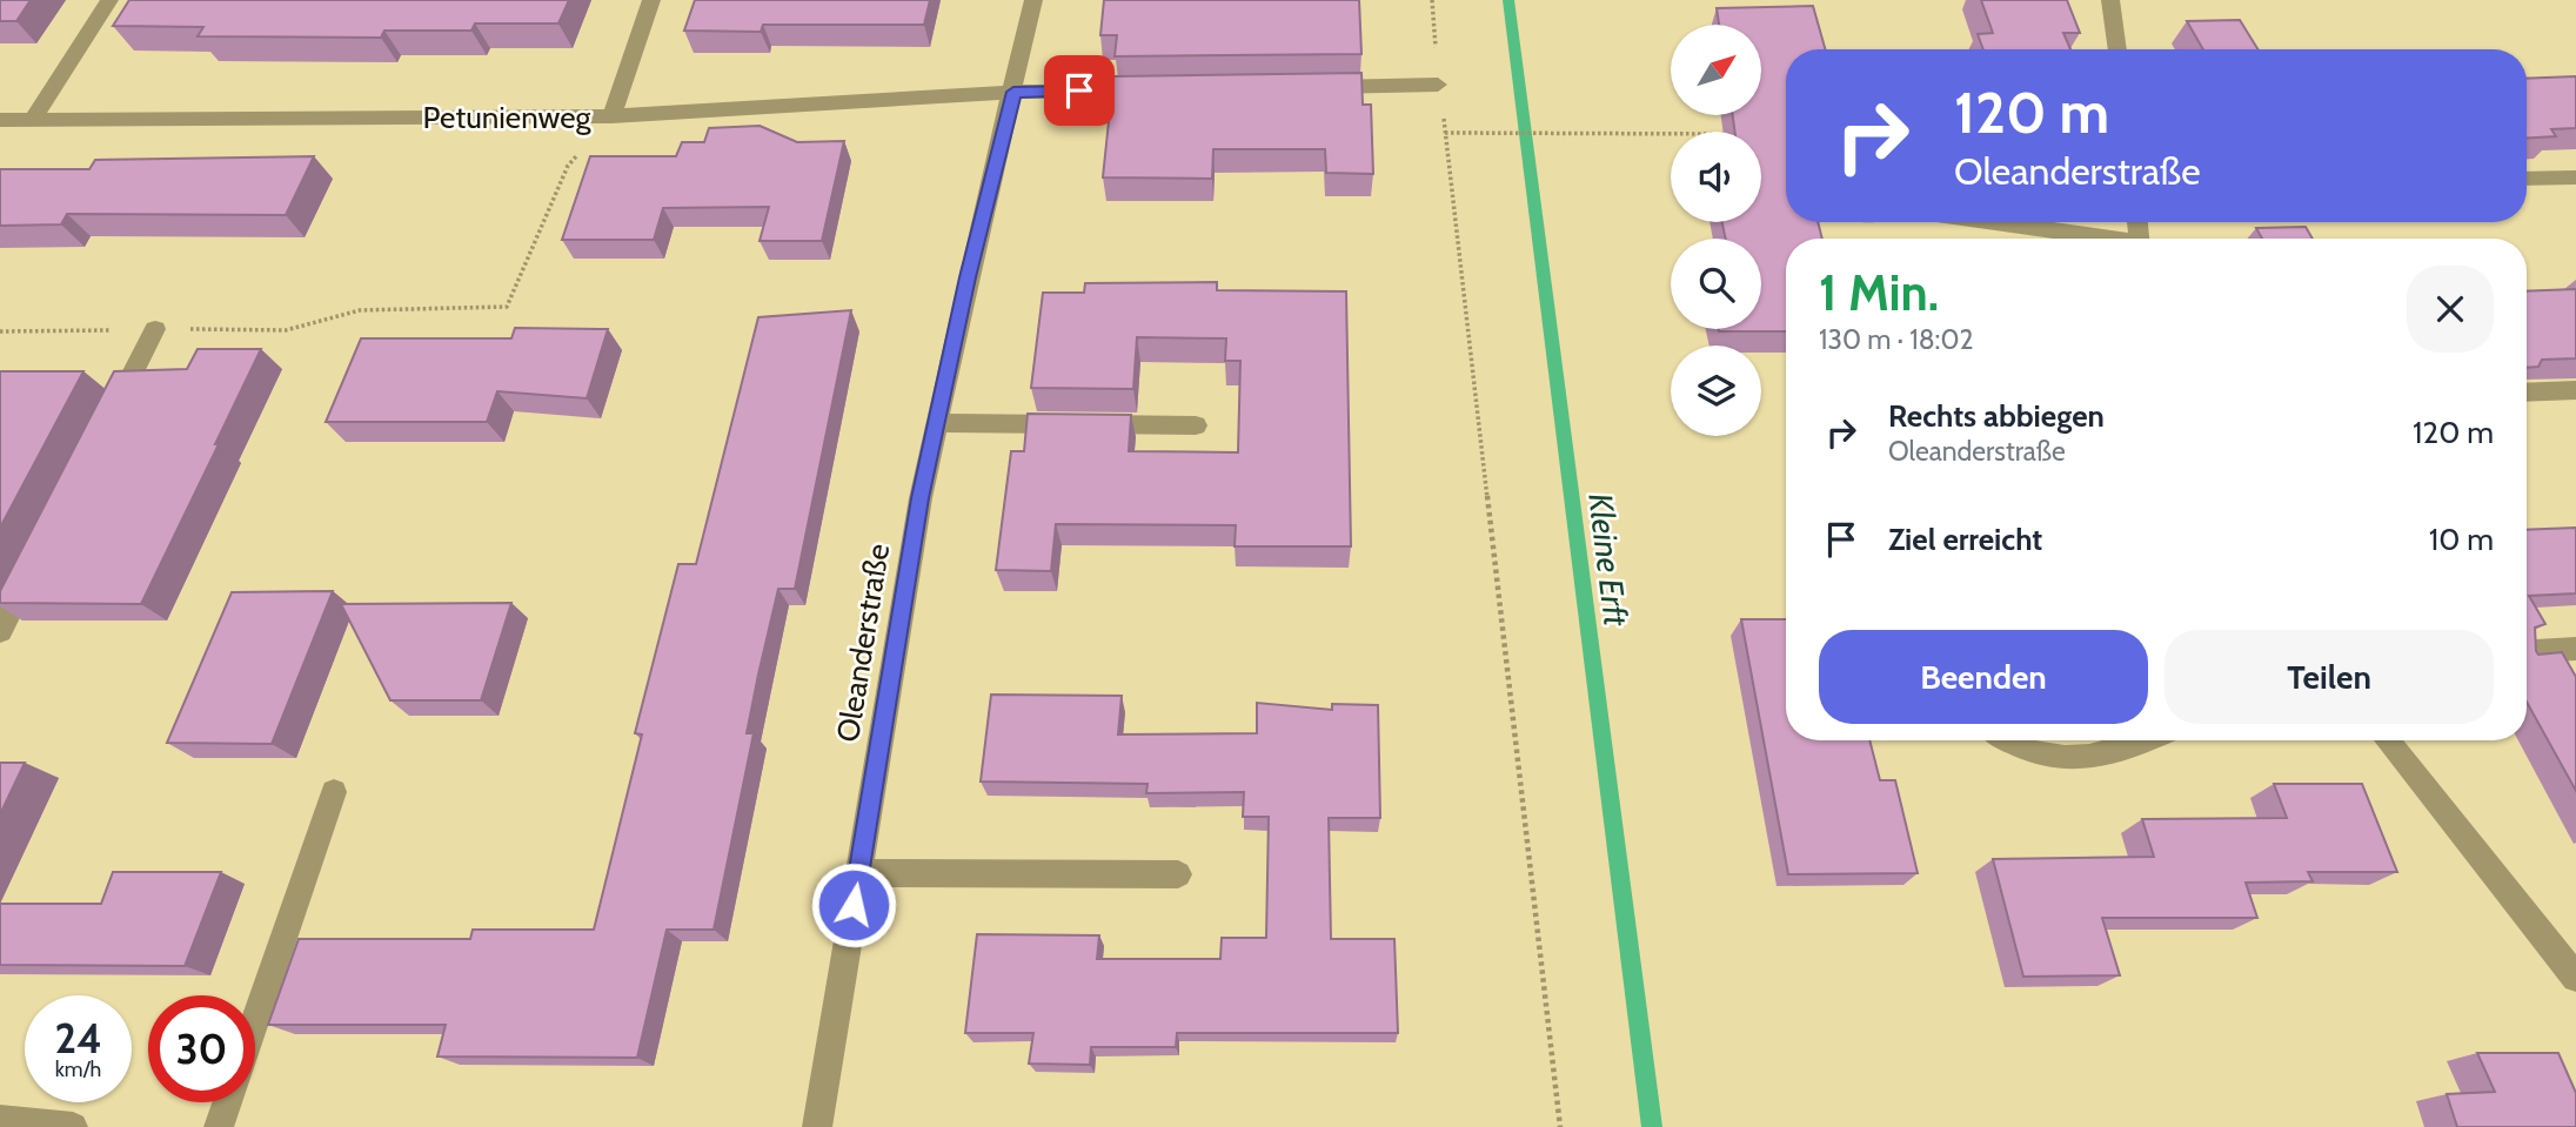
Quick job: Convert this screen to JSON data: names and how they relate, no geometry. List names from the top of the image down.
{
  "streets": {
    "street": ["Petunienweg", "Oleanderstraße"]
  },
  "crossings": [
    ["Petunienweg", "Oleanderstraße"]
  ],
  "water": ["Kleine Erft"],
  "north": "top right",
  "page": {
    "turn": ["120 m", "Oleanderstraße"],
    "heading": ["1 Min.", "130 m · 18:02"],
    "list": [
      {
        "name": "Rechts abbiegen",
        "note": "Oleanderstraße",
        "value": "120 m"
      },
      {
        "name": "Ziel erreicht",
        "value": "10 m"
      }
    ],
    "buttons": ["Beenden", "Teilen"],
    "speed": "24 km/h",
    "limit": "30"
  }
}
